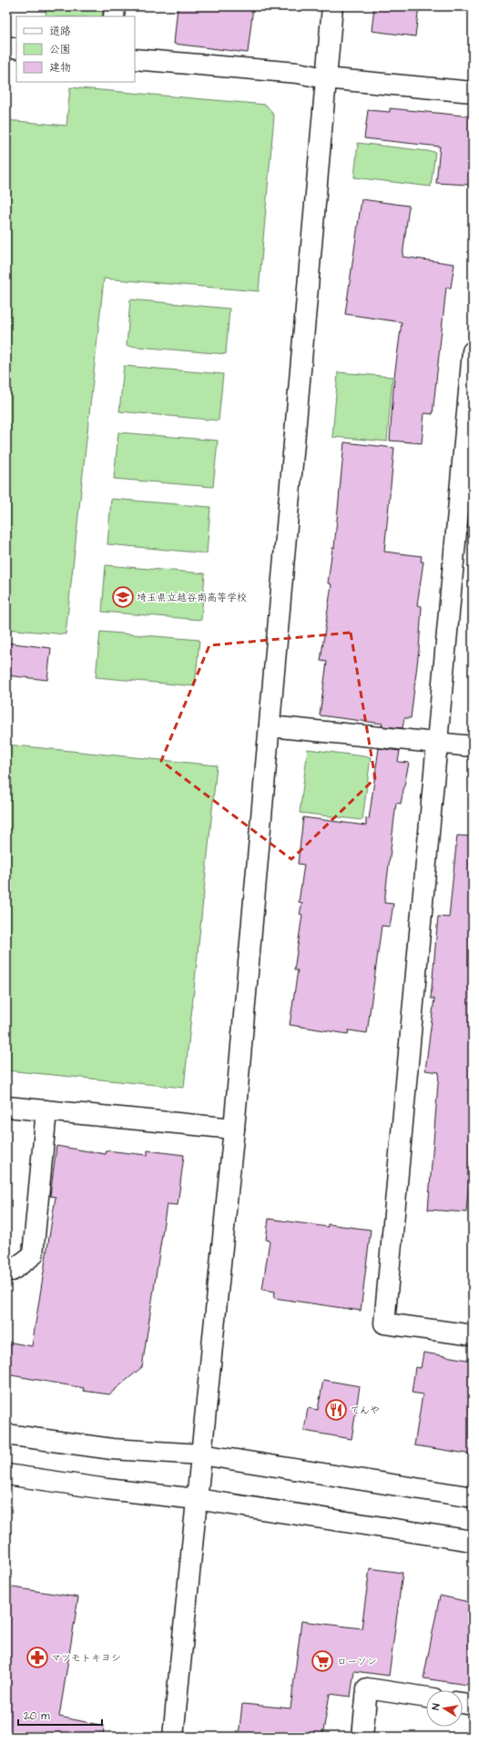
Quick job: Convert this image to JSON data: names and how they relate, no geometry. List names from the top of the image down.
{
  "places": {
    "school or university": ["埼玉県立越谷南高等学校"],
    "restaurant": ["てんや"],
    "pharmacy": ["マツモトキヨシ"],
    "supermarket": ["ローソン"]
  },
  "legend": ["道路", "公園", "建物"],
  "scale_bar": "20 m",
  "north": "left"
}
